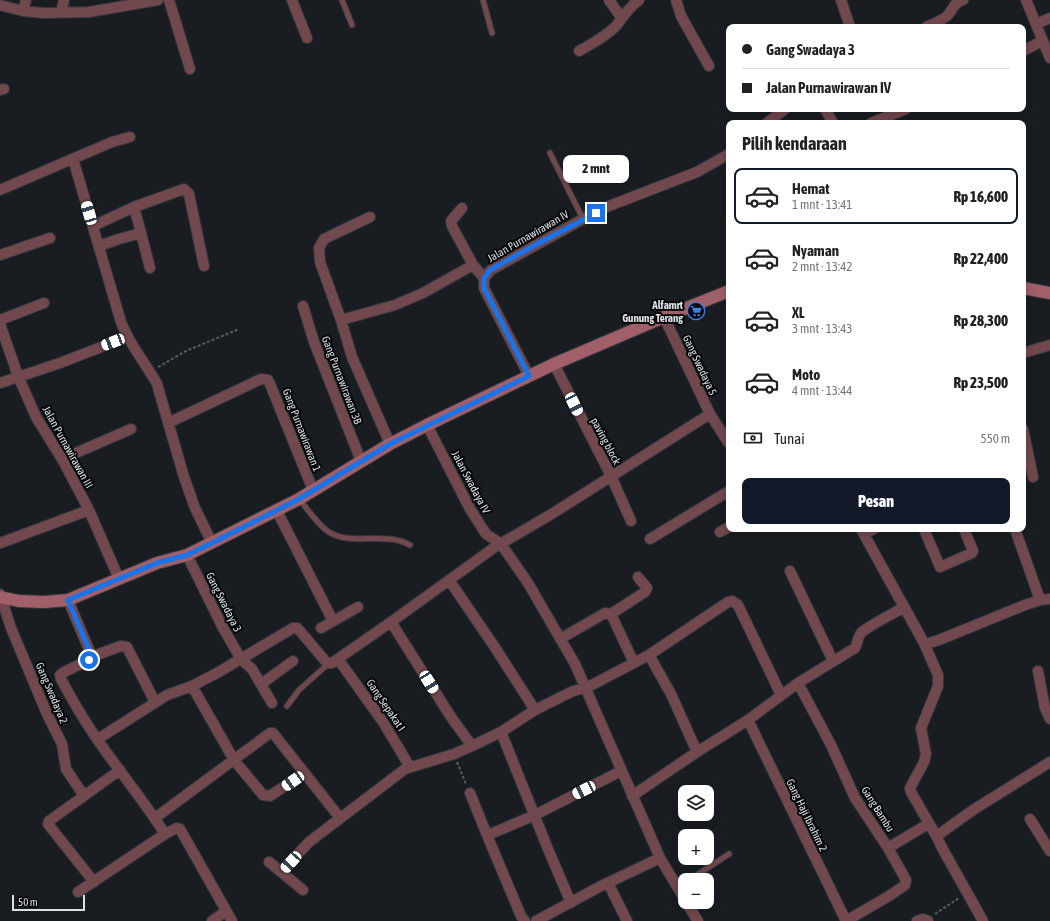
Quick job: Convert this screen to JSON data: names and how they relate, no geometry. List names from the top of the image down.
{
  "streets": {
    "street": [
      "Jalan Purnawirawan IV",
      "Gang Swadaya 5",
      "Gang Purnawirawan 3B",
      "Gang Purnawirawan 1",
      "paving block",
      "Jalan Purnawirawan III",
      "Jalan Swadaya IV",
      "Gang Swadaya 3",
      "Gang Swadaya 2",
      "Gang Sepakat I",
      "Gang Bambu",
      "Gang Haji Ibrahim 2"
    ]
  },
  "crossings": [
    ["Gang Bambu", "Gang Haji Ibrahim 2"]
  ],
  "places": {
    "supermarket": ["Alfamrt Gunung Terang"]
  },
  "scale_bar": "50 m",
  "page": {
    "banner": ["Gang Swadaya 3", "Jalan Purnawirawan IV"],
    "heading": "Pilih kendaraan",
    "bubble": "2 mnt",
    "list": [
      {
        "name": "Hemat",
        "note": "1 mnt · 13:41",
        "value": "Rp 16,600"
      },
      {
        "name": "Nyaman",
        "note": "2 mnt · 13:42",
        "value": "Rp 22,400"
      },
      {
        "name": "XL",
        "note": "3 mnt · 13:43",
        "value": "Rp 28,300"
      },
      {
        "name": "Moto",
        "note": "4 mnt · 13:44",
        "value": "Rp 23,500"
      }
    ],
    "pay": ["Tunai", "550 m"],
    "buttons": "Pesan",
    "map_buttons": ["+", "−"],
    "scale": "50 m"
  }
}
